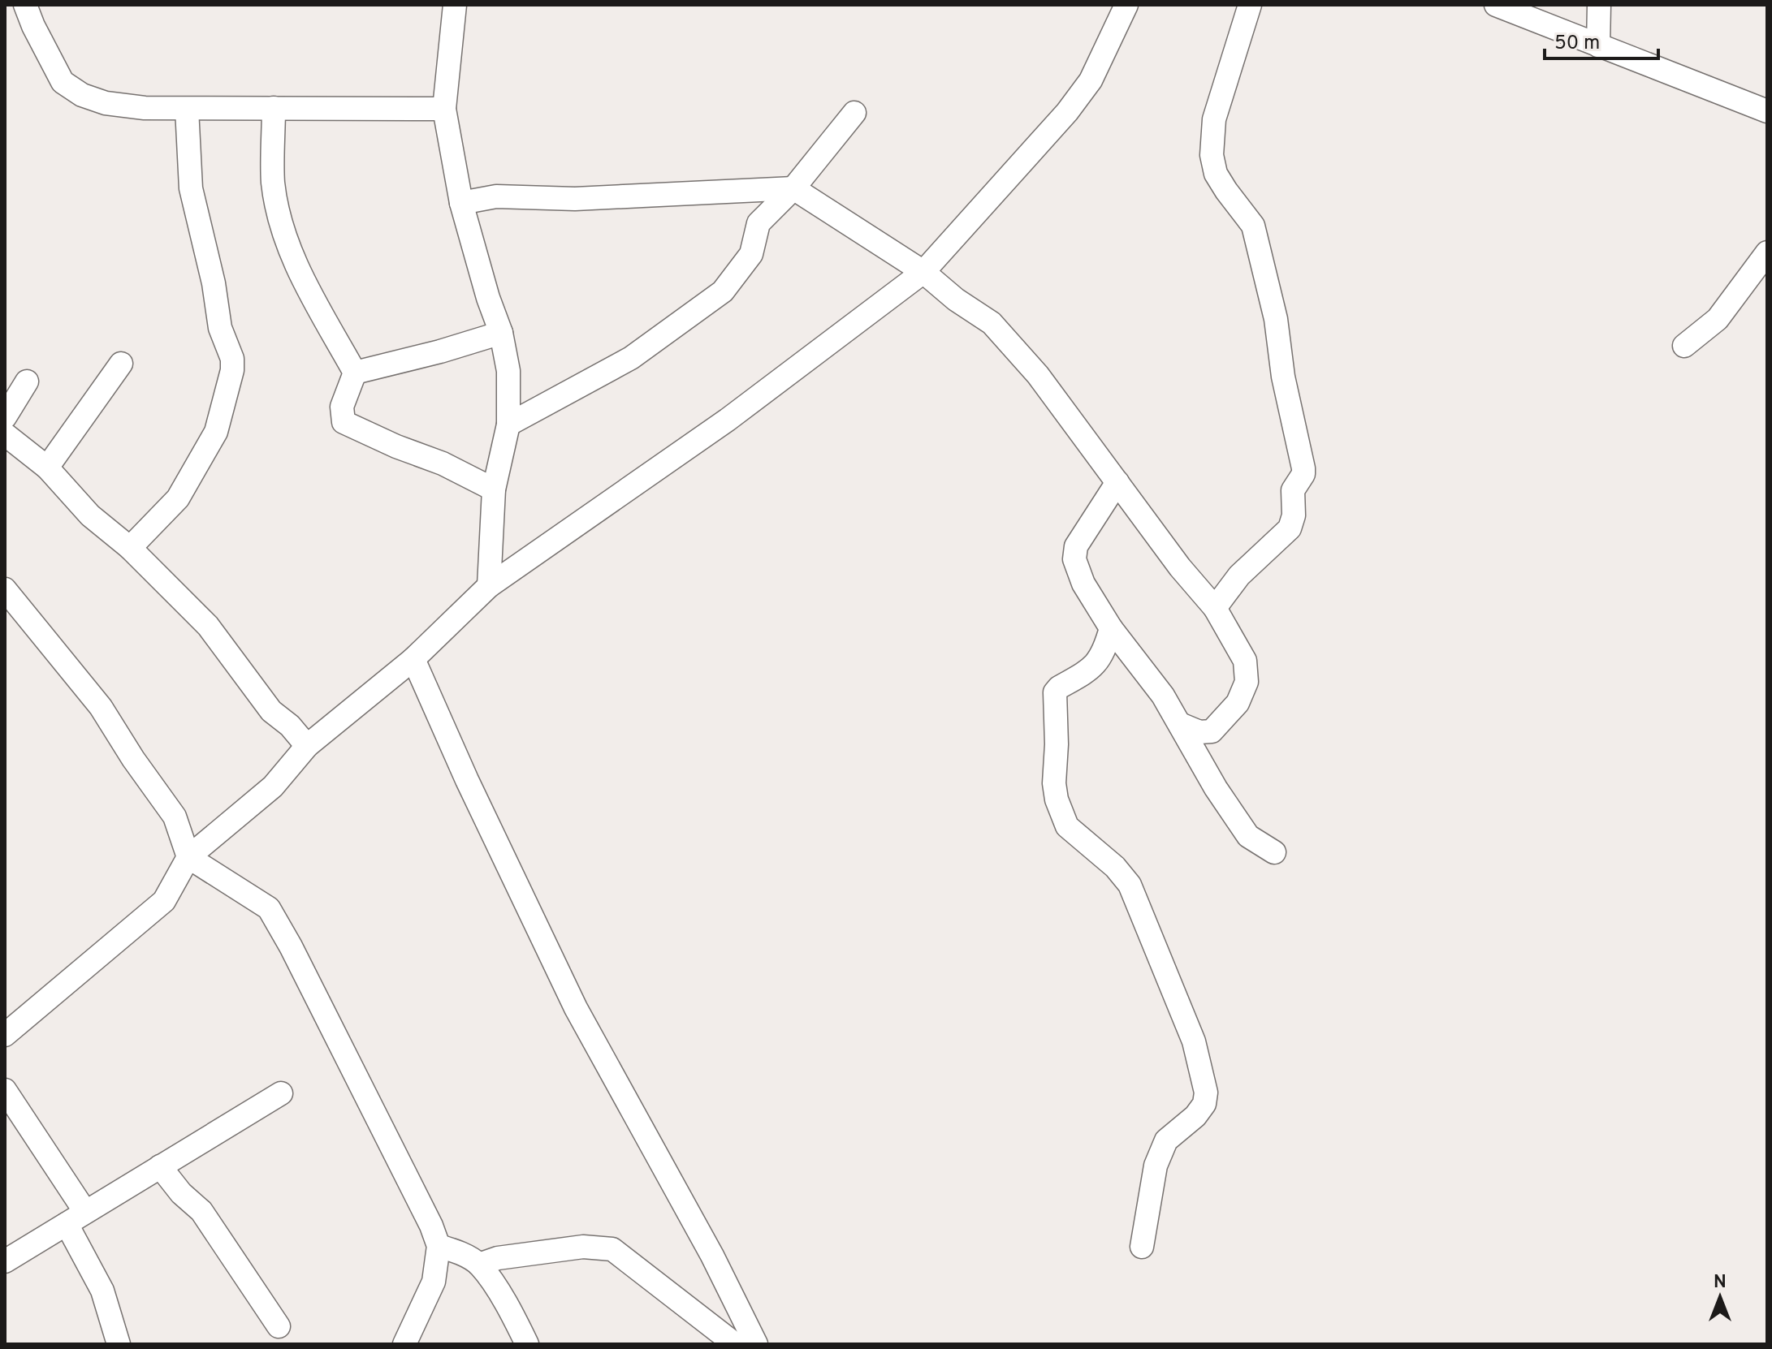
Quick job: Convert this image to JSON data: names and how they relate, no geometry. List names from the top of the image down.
{
  "scale_bar": "50 m",
  "north": "top"
}
